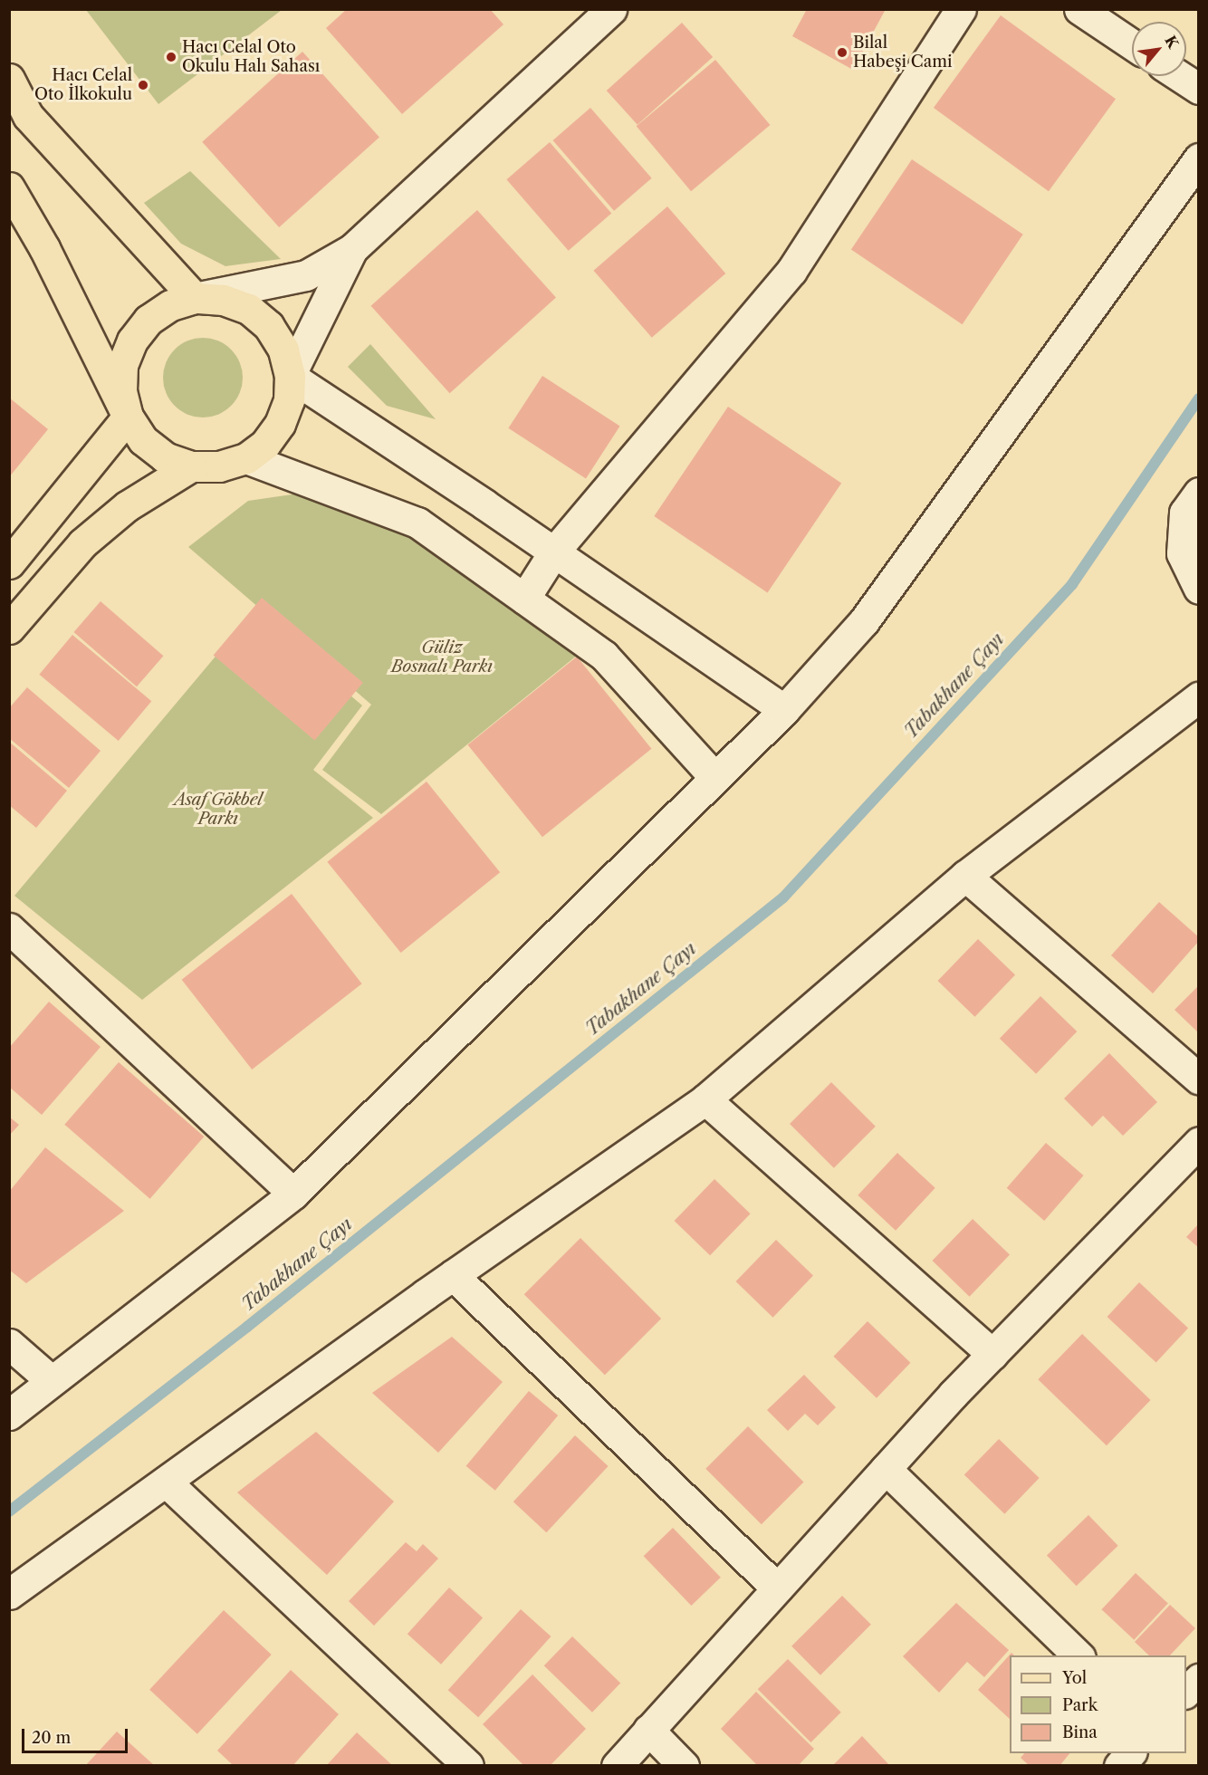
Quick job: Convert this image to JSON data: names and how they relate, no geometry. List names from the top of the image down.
{
  "water": ["Tabakhane Çayı"],
  "parks": ["Güliz Bosnalı Parkı", "Asaf Gökbel Parkı"],
  "places": ["Bilal Habeşi Cami", "Hacı Celal Oto Okulu Halı Sahası", "Hacı Celal Oto İlkokulu"],
  "legend": ["Yol", "Park", "Bina"],
  "scale_bar": "20 m",
  "north": "top right"
}
